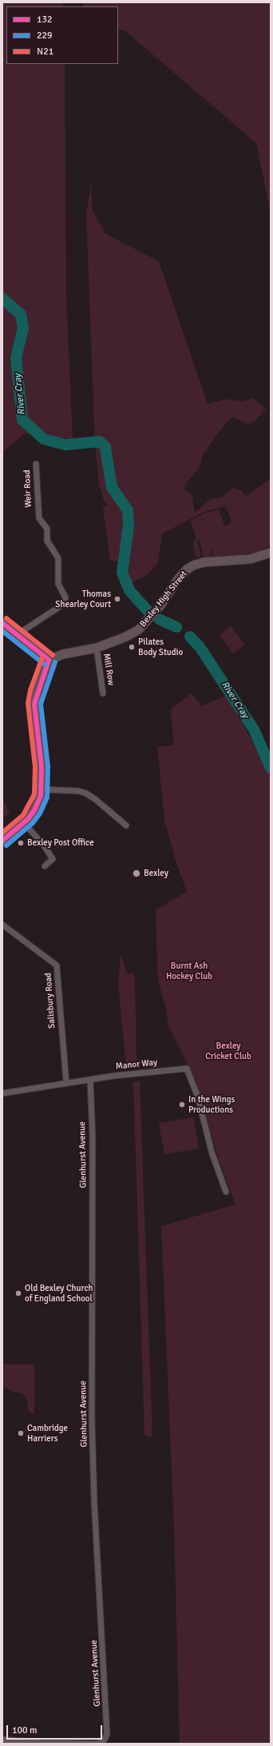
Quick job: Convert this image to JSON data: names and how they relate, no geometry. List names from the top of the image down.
{
  "streets": {
    "main road": ["Bexley High Street"],
    "street": [
      "Weir Road",
      "Mill Row",
      "Salisbury Road",
      "Manor Way",
      "Glenhurst Avenue"
    ]
  },
  "crossings": [
    ["Bexley High Street", "Mill Row"],
    ["Salisbury Road", "Manor Way"],
    ["Manor Way", "Glenhurst Avenue"]
  ],
  "water": ["River Cray"],
  "parks": ["Burnt Ash Hockey Club", "Bexley Cricket Club"],
  "places": [
    "Thomas Shearley Court",
    "Pilates Body Studio",
    "Bexley Post Office",
    "Bexley",
    "In the Wings Productions",
    "Old Bexley Church of England School",
    "Cambridge Harriers"
  ],
  "lines": ["transit line N21", "transit line 132", "transit line 229"],
  "legend": ["132", "229", "N21"],
  "scale_bar": "100 m"
}
